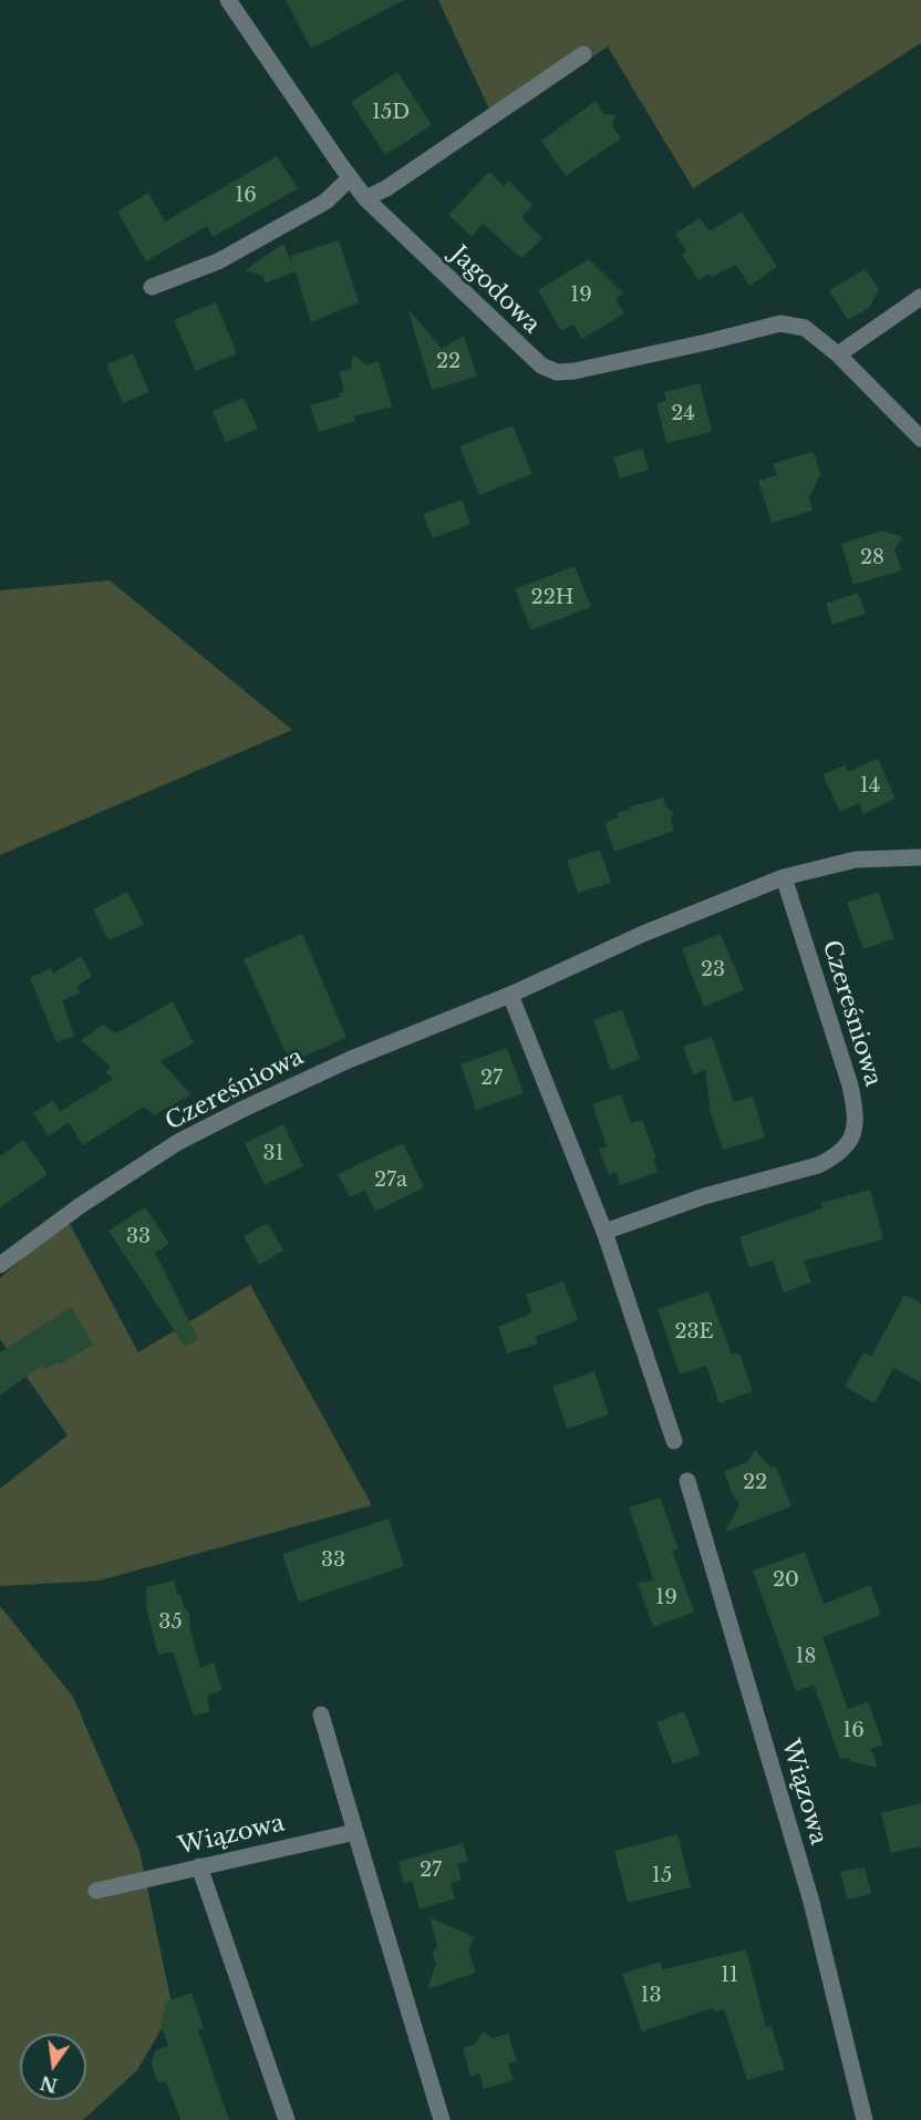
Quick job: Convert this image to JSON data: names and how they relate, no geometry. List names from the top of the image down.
{
  "streets": {
    "street": ["Jagodowa", "Czereśniowa", "Wiązowa"]
  },
  "house_numbers": [
    "15D",
    "16",
    "19",
    "22",
    "24",
    "28",
    "22H",
    "14",
    "23",
    "27",
    "31",
    "27a",
    "33",
    "23E",
    "22",
    "33",
    "20",
    "19",
    "35",
    "18",
    "16",
    "27",
    "15",
    "11",
    "13"
  ],
  "north": "bottom"
}
